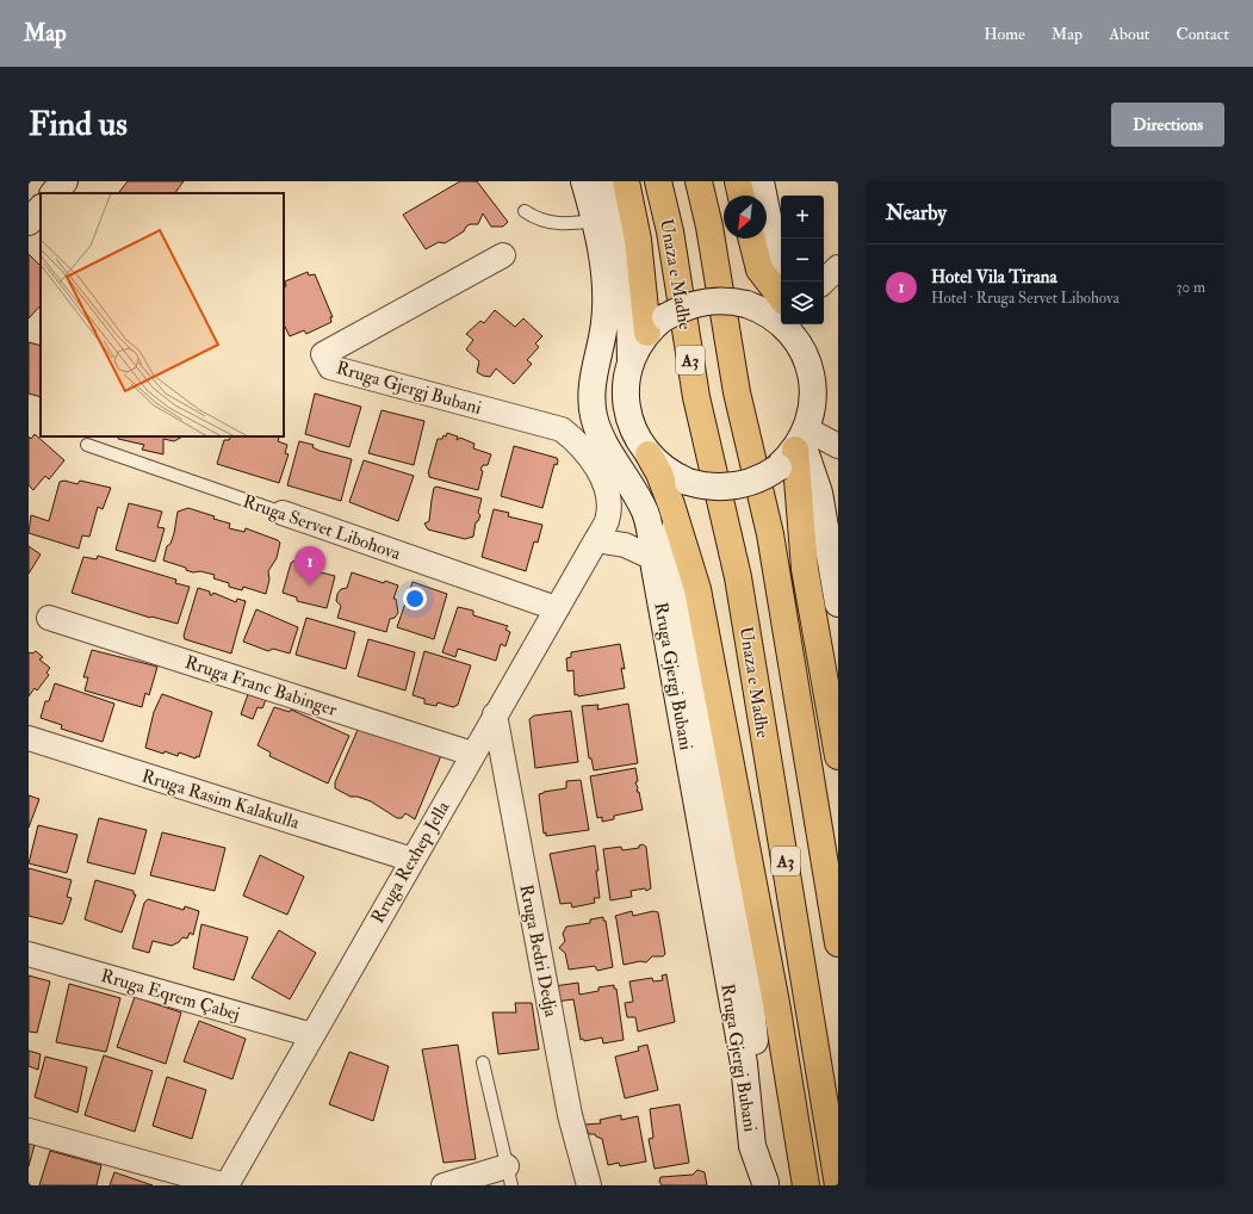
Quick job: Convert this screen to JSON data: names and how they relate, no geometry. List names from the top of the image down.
{
  "streets": {
    "highway": ["Unaza e Madhe", "A3"],
    "main road": ["Rruga Gjergj Bubani"],
    "street": [
      "Rruga Servet Libohova",
      "Rruga Franc Babinger",
      "Rruga Rasim Kalakulla",
      "Rruga Rexhep Jella",
      "Rruga Bedri Dedja",
      "Rruga Eqrem Çabej"
    ]
  },
  "crossings": [
    ["Rruga Gjergj Bubani", "Rruga Rexhep Jella"],
    ["Rruga Servet Libohova", "Rruga Rexhep Jella"],
    ["Rruga Franc Babinger", "Rruga Rexhep Jella"],
    ["Rruga Rasim Kalakulla", "Rruga Rexhep Jella"],
    ["Rruga Rexhep Jella", "Rruga Bedri Dedja"],
    ["Rruga Rexhep Jella", "Rruga Eqrem Çabej"]
  ],
  "north": "bottom left",
  "page": {
    "header": "Map",
    "nav": [
      "Home",
      "Map",
      "About",
      "Contact"
    ],
    "buttons": "Directions",
    "title": "Find us",
    "heading": "Nearby",
    "map_buttons": ["+", "−"],
    "list": [
      {
        "mark": "1",
        "name": "Hotel Vila Tirana",
        "note": "Hotel · Rruga Servet Libohova",
        "value": "30 m"
      }
    ],
    "pins": "1"
  }
}
